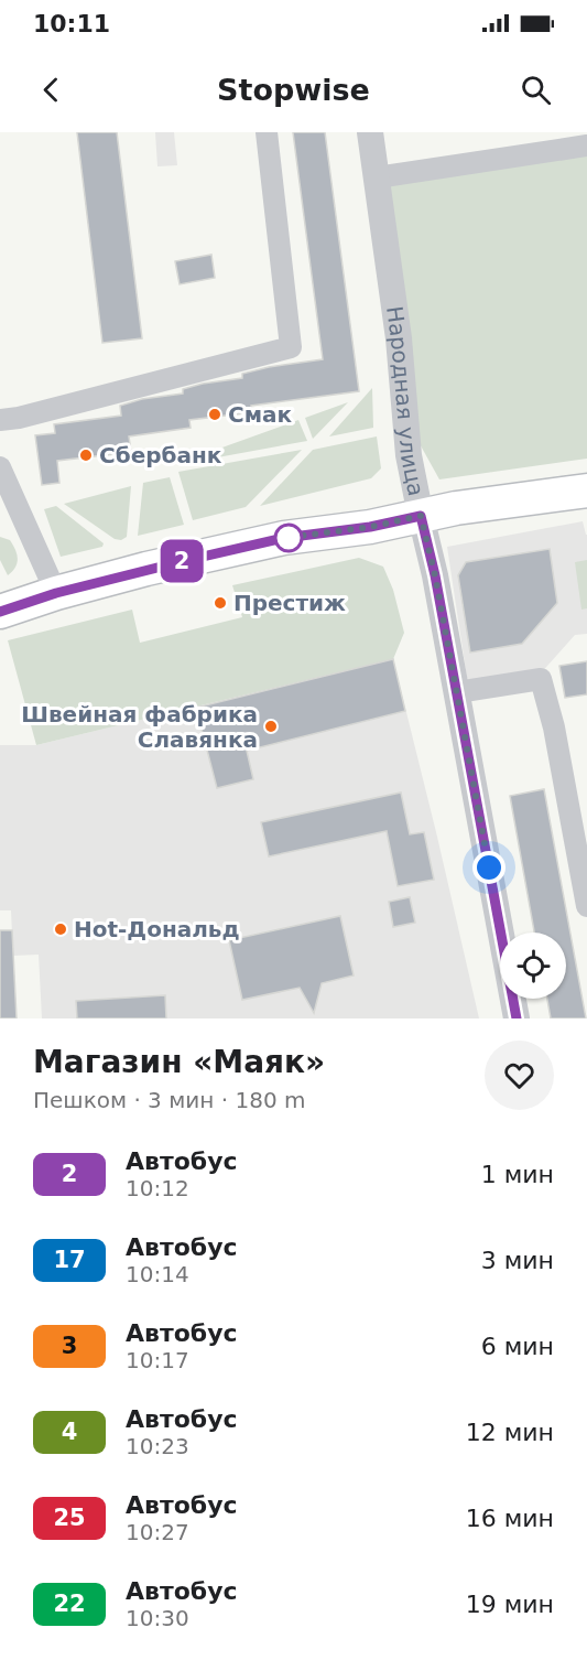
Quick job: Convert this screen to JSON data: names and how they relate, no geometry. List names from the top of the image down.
{
  "streets": {
    "street": ["Народная улица"]
  },
  "places": [
    "Смак",
    "Сбербанк",
    "Престиж",
    "Швейная фабрика Славянка",
    "Hot-Дональд"
  ],
  "lines": ["bus line 2"],
  "page": {
    "status": "10:11",
    "header": "Stopwise",
    "on_map": "2",
    "heading": ["Магазин «Маяк»", "Пешком · 3 мин · 180 m"],
    "list": [
      {
        "mark": "2",
        "name": "Автобус",
        "note": "10:12",
        "value": "1 мин"
      },
      {
        "mark": "17",
        "name": "Автобус",
        "note": "10:14",
        "value": "3 мин"
      },
      {
        "mark": "3",
        "name": "Автобус",
        "note": "10:17",
        "value": "6 мин"
      },
      {
        "mark": "4",
        "name": "Автобус",
        "note": "10:23",
        "value": "12 мин"
      },
      {
        "mark": "25",
        "name": "Автобус",
        "note": "10:27",
        "value": "16 мин"
      },
      {
        "mark": "22",
        "name": "Автобус",
        "note": "10:30",
        "value": "19 мин"
      }
    ]
  }
}
